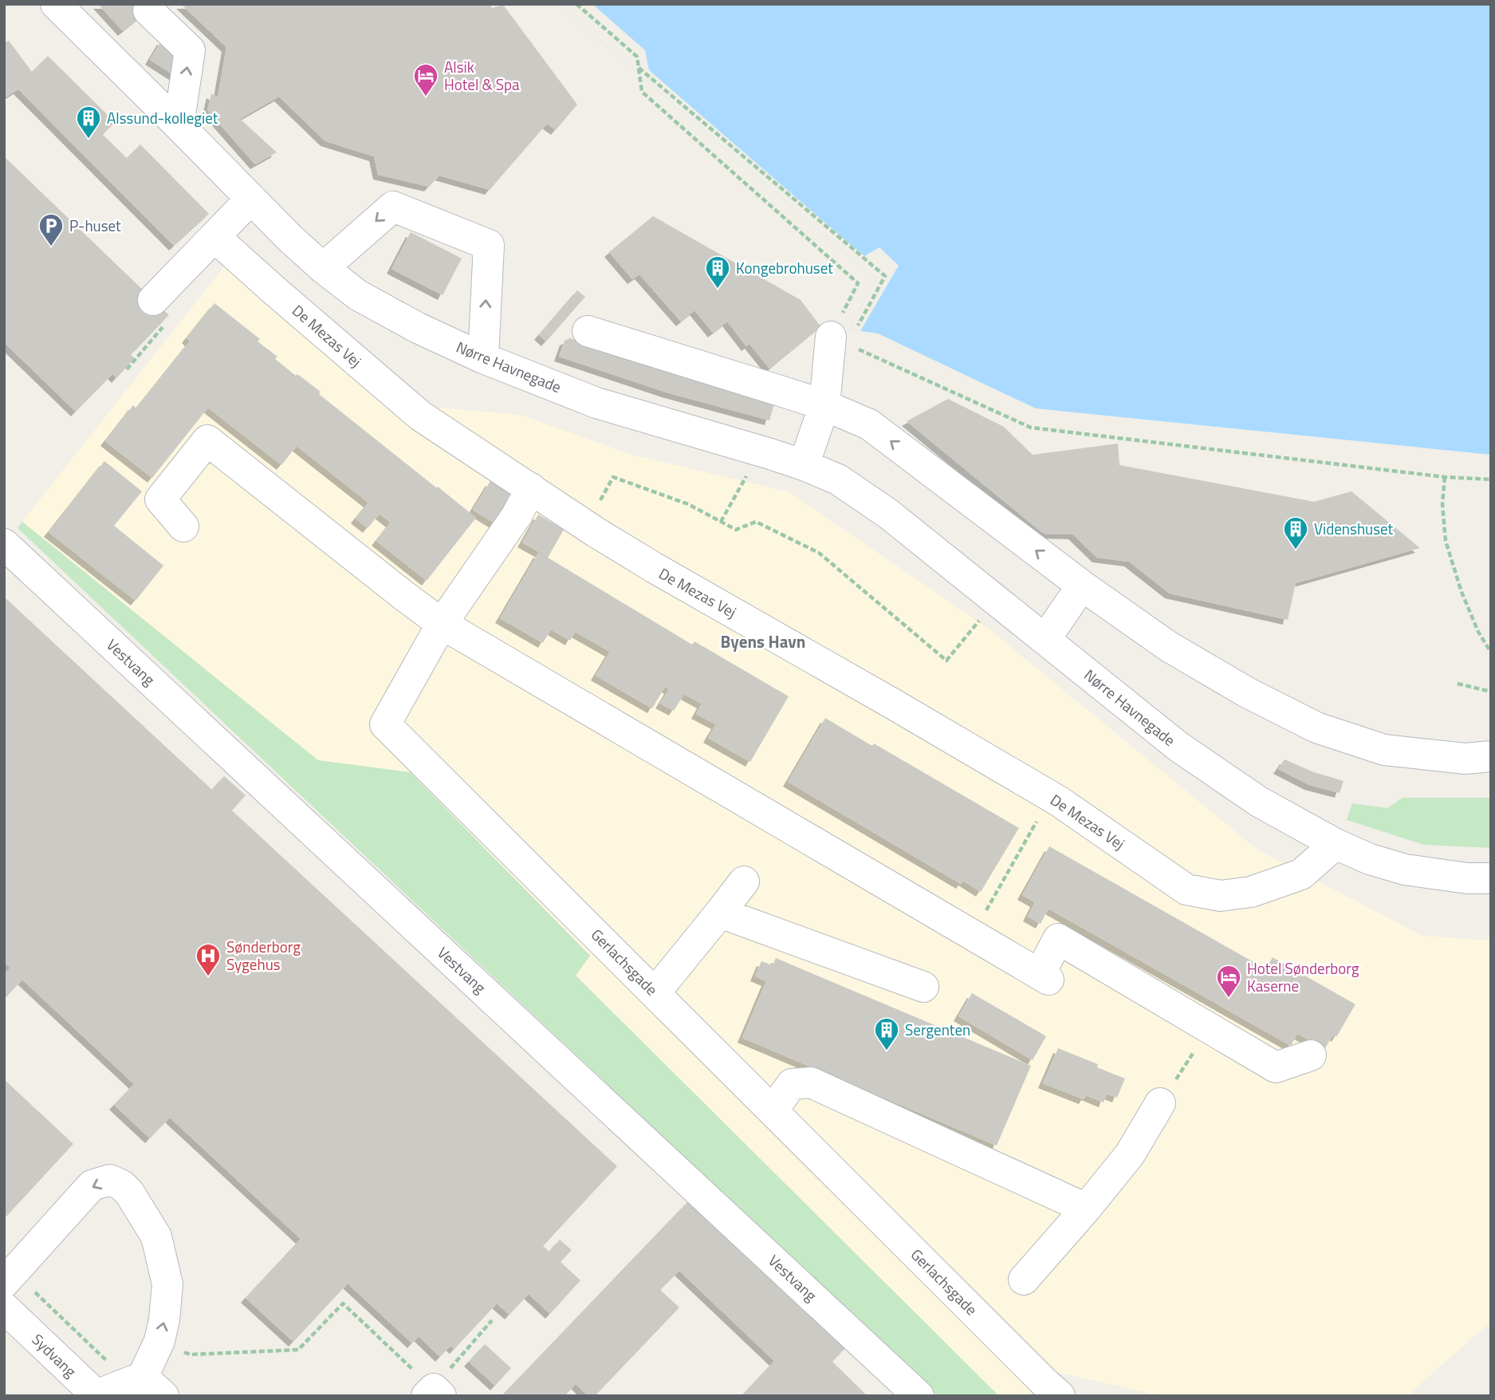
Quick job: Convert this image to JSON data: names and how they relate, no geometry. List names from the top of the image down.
{
  "streets": {
    "street": [
      "De Mezas Vej",
      "Nørre Havnegade",
      "Vestvang",
      "Gerlachsgade",
      "Sydvang"
    ]
  },
  "crossings": [
    ["De Mezas Vej", "Nørre Havnegade"],
    ["De Mezas Vej", "Gerlachsgade"]
  ],
  "districts": ["Byens Havn"],
  "places": {
    "hotel": ["Alsik Hotel & Spa", "Hotel Sønderborg Kaserne"],
    "building": [
      "Alssund-kollegiet",
      "Kongebrohuset",
      "Videnshuset",
      "Sergenten"
    ],
    "parking": ["P-huset"],
    "hospital": ["Sønderborg Sygehus"]
  }
}
